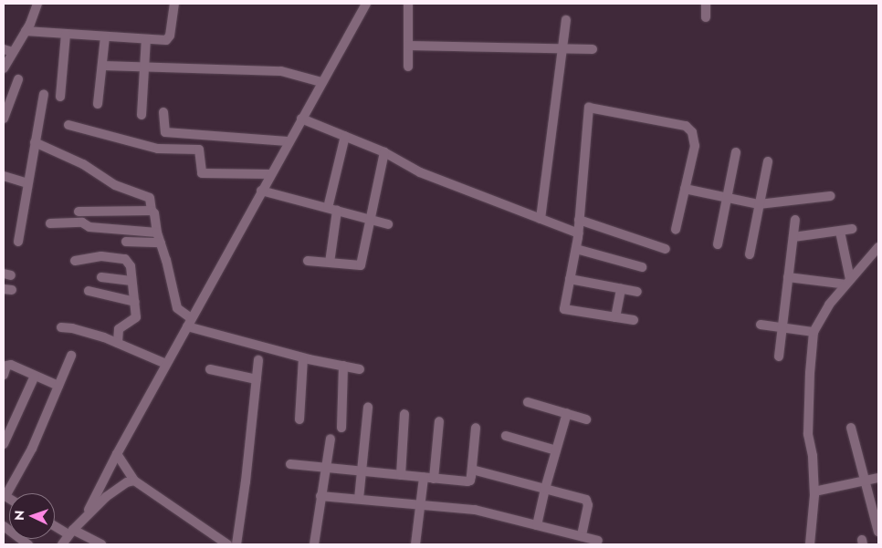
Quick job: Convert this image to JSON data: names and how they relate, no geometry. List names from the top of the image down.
{
  "north": "left"
}
